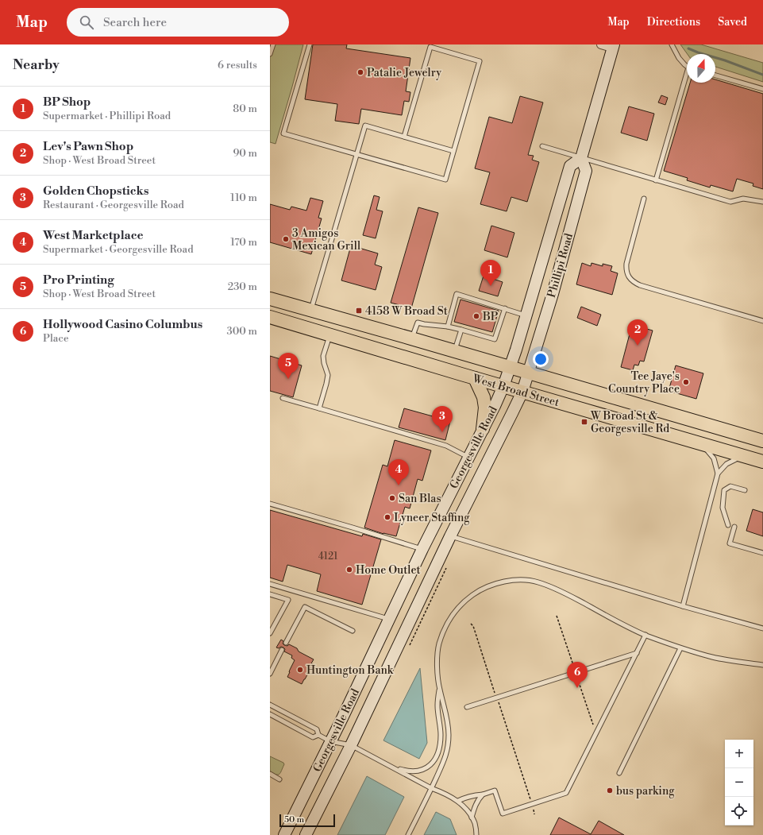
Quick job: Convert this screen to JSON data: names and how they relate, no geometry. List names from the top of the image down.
{
  "streets": {
    "main road": ["Phillipi Road", "West Broad Street", "Georgesville Road"]
  },
  "crossings": [
    ["Phillipi Road", "West Broad Street"],
    ["Phillipi Road", "Georgesville Road"],
    ["West Broad Street", "Georgesville Road"]
  ],
  "places": {
    "other": [
      "Patalie Jewelry",
      "3 Amigos Mexican Grill",
      "BP",
      "Tee Jaye's Country Place",
      "San Blas",
      "Lyneer Staffing",
      "Home Outlet",
      "Huntington Bank",
      "bus parking"
    ],
    "transit": ["4158 W Broad St", "W Broad St & Georgesville Rd"]
  },
  "house_numbers": ["4121"],
  "scale_bar": "50 m",
  "north": "top",
  "page": {
    "header": "Map",
    "search": "Search here",
    "nav": ["Map", "Directions", "Saved"],
    "heading": ["Nearby", "6 results"],
    "list": [
      {
        "mark": "1",
        "name": "BP Shop",
        "note": "Supermarket · Phillipi Road",
        "value": "80 m"
      },
      {
        "mark": "2",
        "name": "Lev's Pawn Shop",
        "note": "Shop · West Broad Street",
        "value": "90 m"
      },
      {
        "mark": "3",
        "name": "Golden Chopsticks",
        "note": "Restaurant · Georgesville Road",
        "value": "110 m"
      },
      {
        "mark": "4",
        "name": "West Marketplace",
        "note": "Supermarket · Georgesville Road",
        "value": "170 m"
      },
      {
        "mark": "5",
        "name": "Pro Printing",
        "note": "Shop · West Broad Street",
        "value": "230 m"
      },
      {
        "mark": "6",
        "name": "Hollywood Casino Columbus",
        "note": "Place",
        "value": "300 m"
      }
    ],
    "pins": [
      "1",
      "2",
      "5",
      "3",
      "4",
      "6"
    ],
    "map_buttons": ["+", "−"],
    "scale": "50 m"
  }
}
